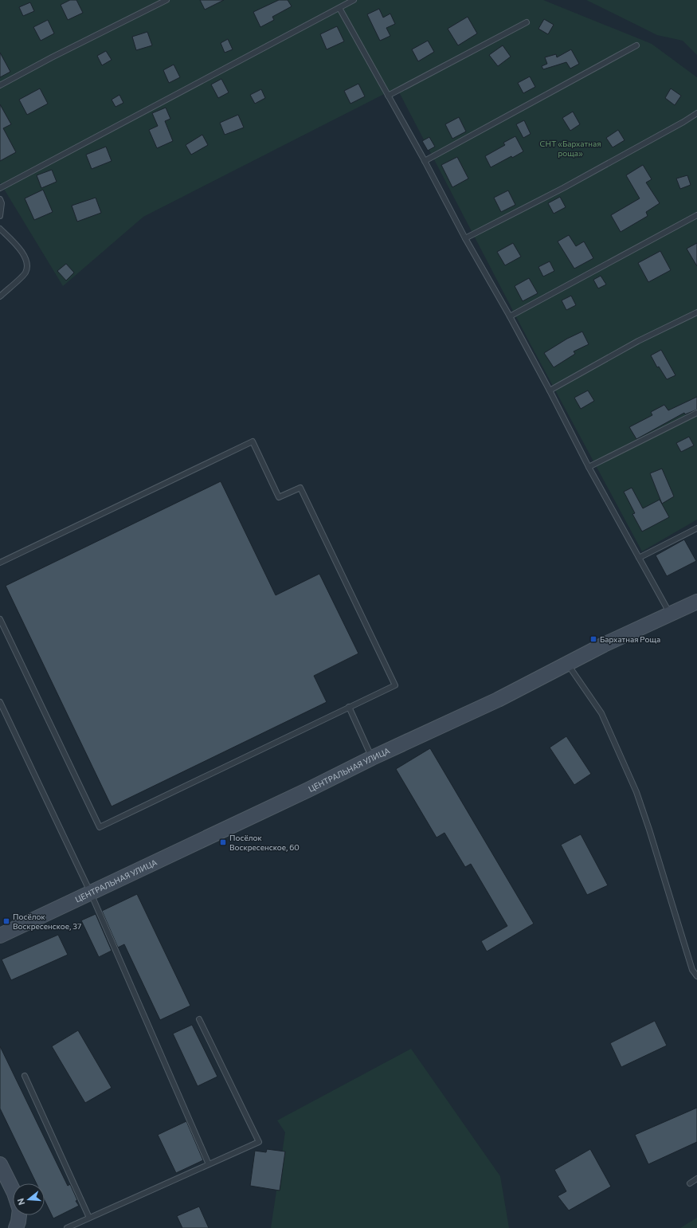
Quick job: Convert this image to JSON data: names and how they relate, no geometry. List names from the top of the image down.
{
  "streets": {
    "main road": ["ЦЕНТРАЛЬНАЯ УЛИЦА"]
  },
  "parks": ["СНТ «Бархатная роща»"],
  "places": {
    "transit": ["Бархатная Роща", "Посёлок Воскресенское, 60", "Посёлок Воскресенское, 37"]
  },
  "north": "left"
}
